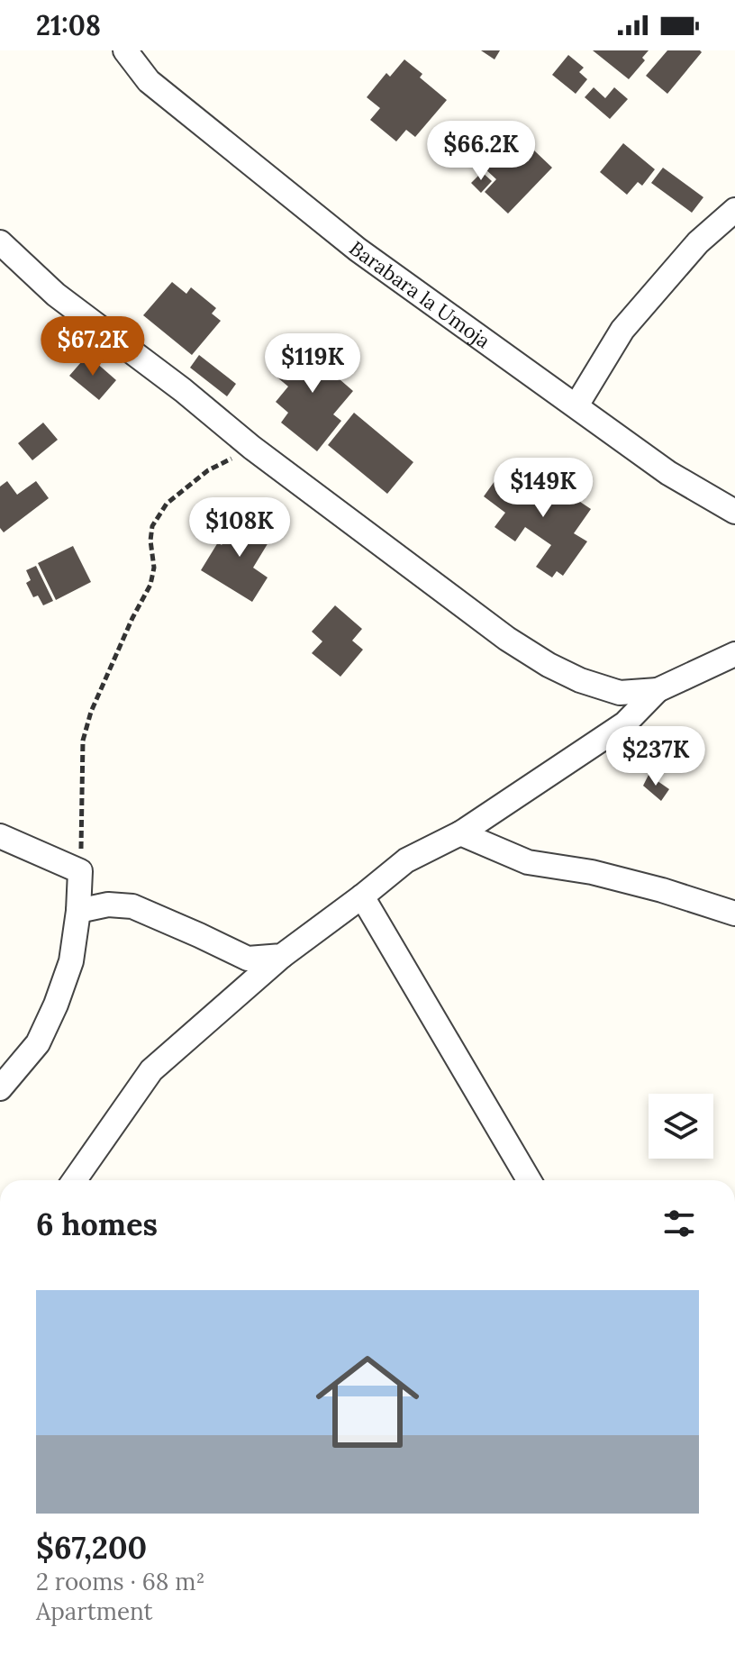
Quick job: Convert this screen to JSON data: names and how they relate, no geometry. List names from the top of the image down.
{
  "streets": {
    "street": ["Barabara la Umoja"]
  },
  "page": {
    "status": "21:08",
    "price": [
      "$66.2K",
      "$67.2K",
      "$119K",
      "$149K",
      "$108K",
      "$237K"
    ],
    "heading": "6 homes",
    "list": [
      {
        "name": "$67,200",
        "note": "2 rooms · 68 m² · Apartment"
      }
    ]
  }
}
